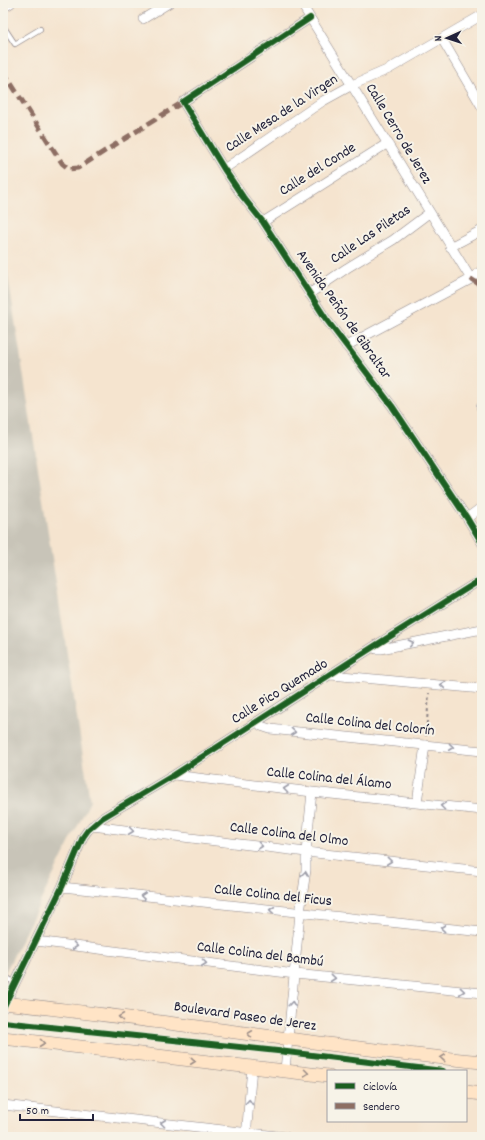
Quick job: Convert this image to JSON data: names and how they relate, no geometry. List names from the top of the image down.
{
  "streets": {
    "main road": ["Boulevard Paseo de Jerez"],
    "street": [
      "Calle Mesa de la Virgen",
      "Calle Cerro de Jerez",
      "Calle del Conde",
      "Calle Las Piletas",
      "Avenida Peñón de Gibraltar",
      "Calle Pico Quemado",
      "Calle Colina del Colorín",
      "Calle Colina del Álamo",
      "Calle Colina del Olmo",
      "Calle Colina del Ficus",
      "Calle Colina del Bambú"
    ]
  },
  "crossings": [
    ["Calle Mesa de la Virgen", "Calle Cerro de Jerez"],
    ["Calle Mesa de la Virgen", "Avenida Peñón de Gibraltar"],
    ["Calle Cerro de Jerez", "Calle del Conde"],
    ["Calle Cerro de Jerez", "Calle Las Piletas"],
    ["Calle Cerro de Jerez", "Avenida Peñón de Gibraltar"],
    ["Calle del Conde", "Avenida Peñón de Gibraltar"],
    ["Calle Las Piletas", "Avenida Peñón de Gibraltar"],
    ["Calle Pico Quemado", "Calle Colina del Colorín"],
    ["Calle Pico Quemado", "Calle Colina del Álamo"],
    ["Calle Pico Quemado", "Calle Colina del Olmo"],
    ["Calle Pico Quemado", "Calle Colina del Ficus"],
    ["Calle Pico Quemado", "Calle Colina del Bambú"],
    ["Calle Pico Quemado", "Boulevard Paseo de Jerez"]
  ],
  "one_way": [
    "Calle Colina del Álamo",
    "Calle Colina del Olmo",
    "Calle Colina del Ficus",
    "Calle Colina del Bambú"
  ],
  "legend": ["Ciclovía", "Sendero"],
  "scale_bar": "50 m",
  "north": "left"
}
